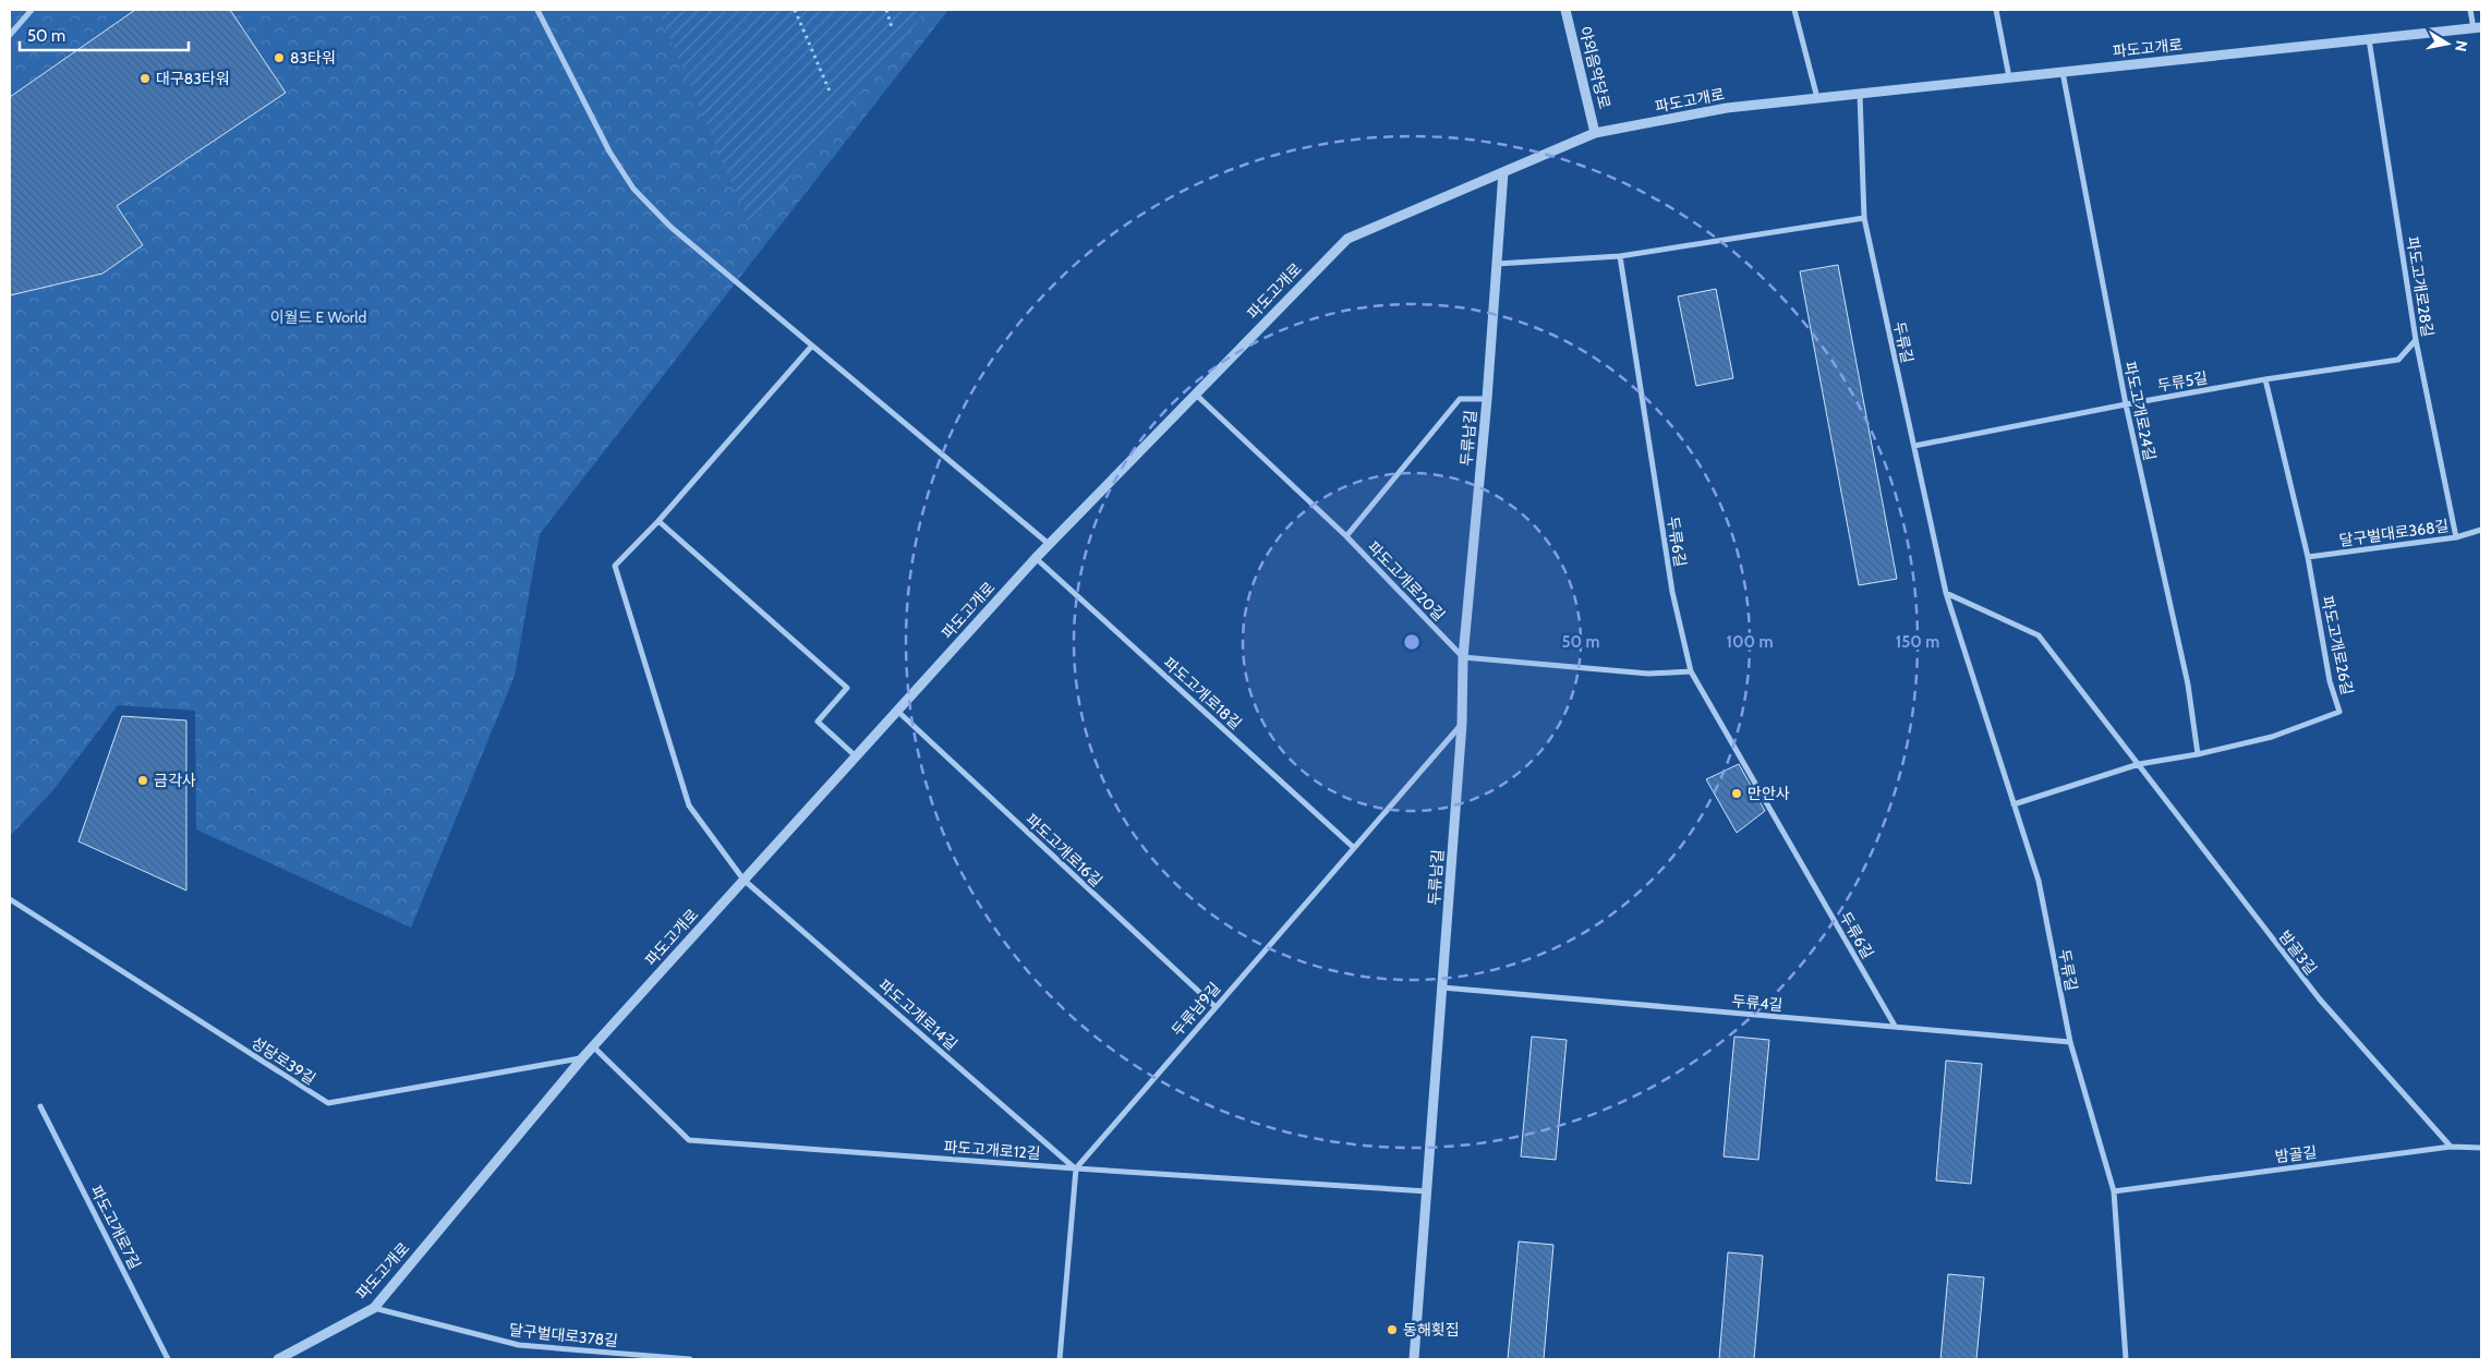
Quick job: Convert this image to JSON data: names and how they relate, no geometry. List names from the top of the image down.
{
  "streets": {
    "street": [
      "파도고개로",
      "야외음악당로",
      "파도고개로28길",
      "두류길",
      "두류5길",
      "파도고개로24길",
      "두류남길",
      "달구벌대로368길",
      "두류6길",
      "파도고개로20길",
      "파도고개로26길",
      "파도고개로18길",
      "파도고개로16길",
      "밤골3길",
      "두류4길",
      "두류남9길",
      "파도고개로14길",
      "성당로39길",
      "파도고개로12길",
      "밤골길",
      "파도고개로7길",
      "달구벌대로378길"
    ]
  },
  "crossings": [
    ["파도고개로", "야외음악당로"],
    ["파도고개로", "파도고개로28길"],
    ["파도고개로", "두류길"],
    ["파도고개로", "파도고개로24길"],
    ["파도고개로", "두류남길"],
    ["파도고개로", "파도고개로20길"],
    ["파도고개로", "파도고개로18길"],
    ["파도고개로", "파도고개로16길"],
    ["파도고개로", "파도고개로14길"],
    ["파도고개로", "성당로39길"],
    ["파도고개로", "파도고개로12길"],
    ["파도고개로", "달구벌대로378길"],
    ["파도고개로28길", "두류5길"],
    ["파도고개로28길", "달구벌대로368길"],
    ["두류길", "두류5길"],
    ["두류길", "파도고개로26길"],
    ["두류길", "두류4길"],
    ["두류길", "밤골길"],
    ["두류5길", "파도고개로24길"],
    ["두류5길", "파도고개로26길"],
    ["파도고개로24길", "파도고개로26길"],
    ["두류남길", "파도고개로20길"],
    ["두류남길", "두류4길"],
    ["두류남길", "두류남9길"],
    ["두류남길", "파도고개로12길"],
    ["달구벌대로368길", "파도고개로26길"],
    ["두류6길", "두류4길"],
    ["파도고개로26길", "밤골3길"],
    ["파도고개로18길", "두류남9길"],
    ["파도고개로16길", "두류남9길"],
    ["밤골3길", "밤골길"],
    ["두류남9길", "파도고개로14길"],
    ["두류남9길", "파도고개로12길"],
    ["파도고개로14길", "파도고개로12길"]
  ],
  "parks": ["이월드 E World"],
  "places": [
    "83타워",
    "대구83타워",
    "금각사",
    "만안사",
    "동해횟집"
  ],
  "scale_bar": "50 m",
  "north": "right",
  "rings": ["50 m", "100 m", "150 m"]
}
